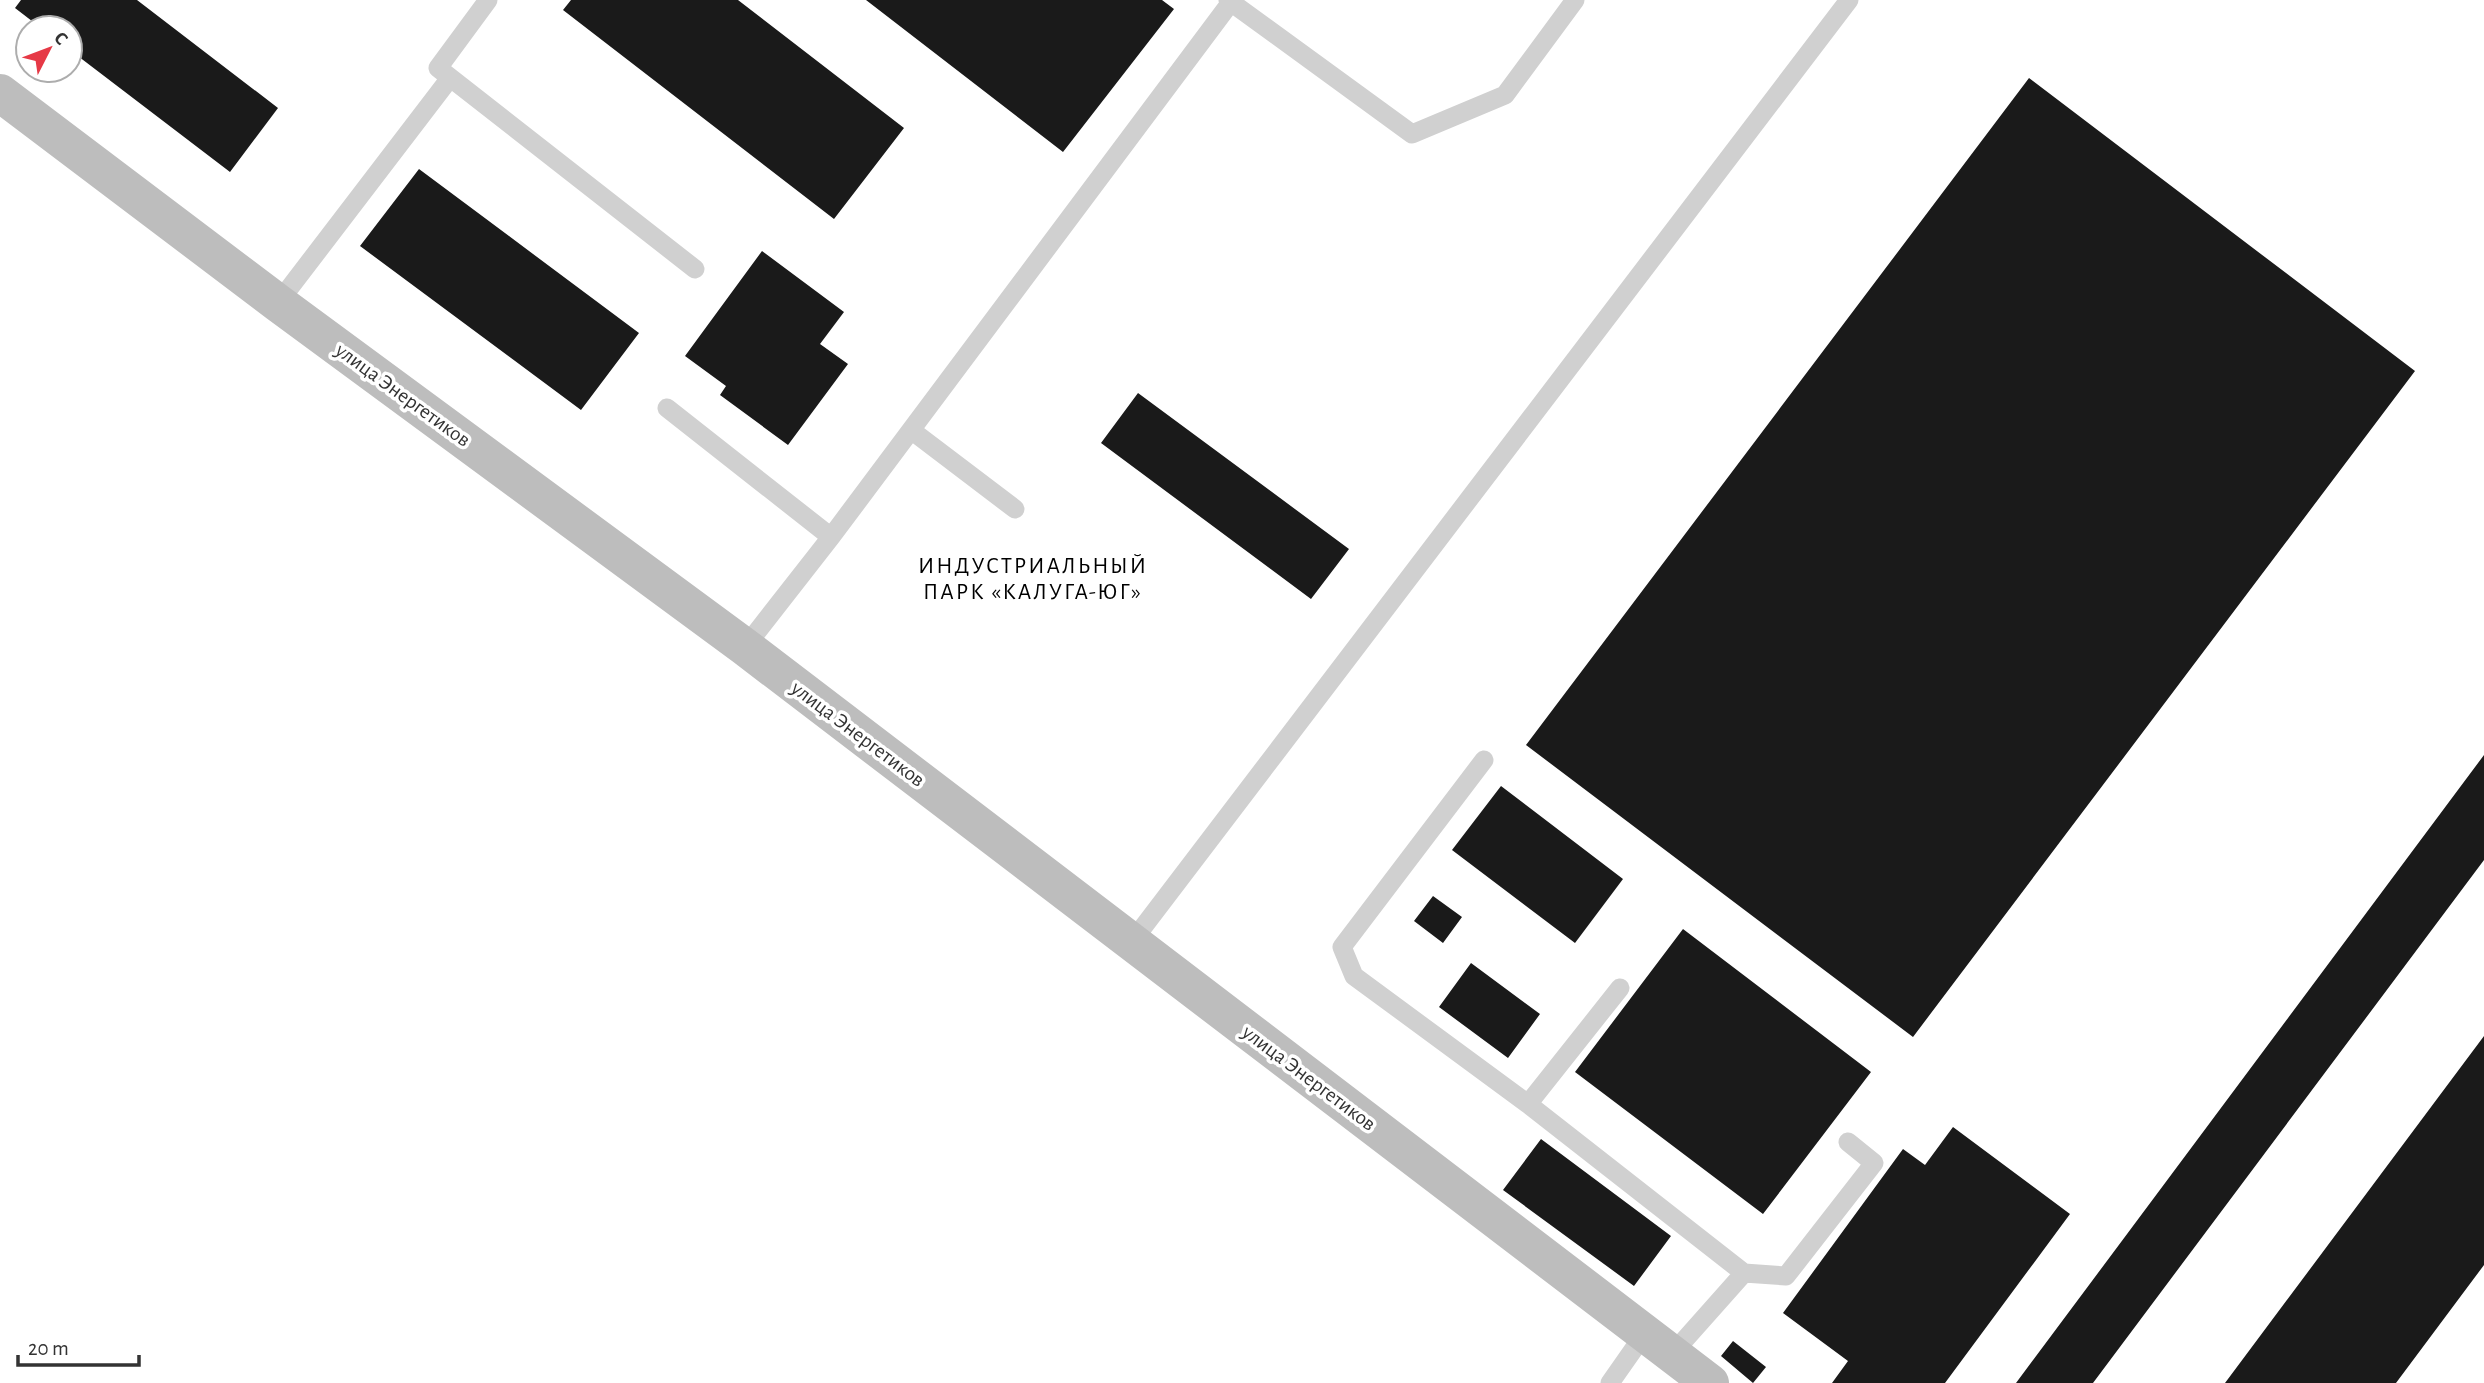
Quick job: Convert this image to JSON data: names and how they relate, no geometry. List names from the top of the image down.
{
  "streets": {
    "street": ["улица Энергетиков"]
  },
  "districts": ["ИНДУСТРИАЛЬНЫЙ ПАРК «КАЛУГА-ЮГ»"],
  "scale_bar": "20 m",
  "north": "top right"
}
